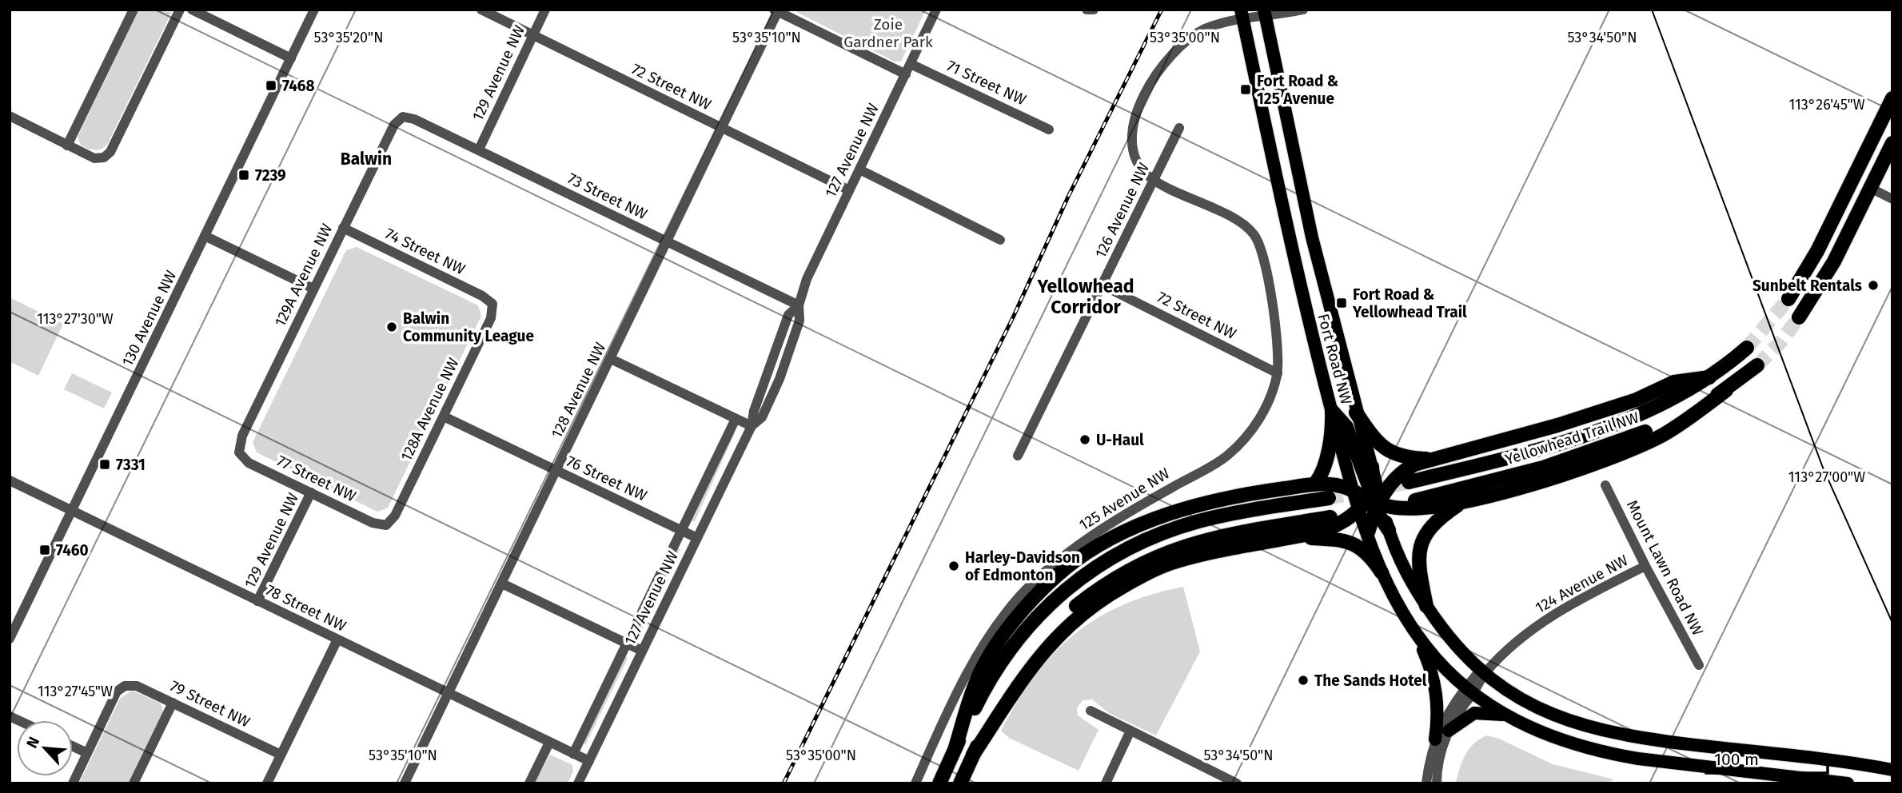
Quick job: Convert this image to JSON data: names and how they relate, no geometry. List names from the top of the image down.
{
  "streets": {
    "highway": ["Yellowhead Trail NW"],
    "main road": ["Fort Road NW"],
    "street": [
      "129 Avenue NW",
      "71 Street NW",
      "72 Street NW",
      "127 Avenue NW",
      "73 Street NW",
      "126 Avenue NW",
      "74 Street NW",
      "129A Avenue NW",
      "130 Avenue NW",
      "128 Avenue NW",
      "128A Avenue NW",
      "77 Street NW",
      "76 Street NW",
      "125 Avenue NW",
      "Mount Lawn Road NW",
      "124 Avenue NW",
      "78 Street NW",
      "79 Street NW"
    ]
  },
  "crossings": [
    ["129 Avenue NW", "72 Street NW"],
    ["129 Avenue NW", "73 Street NW"],
    ["129 Avenue NW", "77 Street NW"],
    ["129 Avenue NW", "78 Street NW"],
    ["71 Street NW", "127 Avenue NW"],
    ["72 Street NW", "127 Avenue NW"],
    ["72 Street NW", "126 Avenue NW"],
    ["72 Street NW", "128 Avenue NW"],
    ["72 Street NW", "125 Avenue NW"],
    ["127 Avenue NW", "73 Street NW"],
    ["127 Avenue NW", "76 Street NW"],
    ["127 Avenue NW", "78 Street NW"],
    ["73 Street NW", "129A Avenue NW"],
    ["73 Street NW", "128 Avenue NW"],
    ["126 Avenue NW", "125 Avenue NW"],
    ["74 Street NW", "129A Avenue NW"],
    ["74 Street NW", "128A Avenue NW"],
    ["129A Avenue NW", "77 Street NW"],
    ["130 Avenue NW", "78 Street NW"],
    ["128 Avenue NW", "76 Street NW"],
    ["128 Avenue NW", "78 Street NW"],
    ["128A Avenue NW", "77 Street NW"],
    ["128A Avenue NW", "76 Street NW"],
    ["Mount Lawn Road NW", "124 Avenue NW"]
  ],
  "districts": ["Balwin", "Yellowhead Corridor"],
  "parks": ["Zoie Gardner Park"],
  "places": {
    "transit": [
      "7468",
      "Fort Road & 125 Avenue",
      "7239",
      "Fort Road & Yellowhead Trail",
      "7331",
      "7460"
    ],
    "other": [
      "Sunbelt Rentals",
      "Balwin Community League",
      "U-Haul",
      "Harley-Davidson of Edmonton",
      "The Sands Hotel"
    ]
  },
  "scale_bar": "100 m",
  "north": "top left",
  "coordinates": [
    "53°34'50\"N",
    "53°35'20\"N",
    "53°35'10\"N",
    "53°35'00\"N",
    "113°26'45\"W",
    "113°27'30\"W",
    "113°27'00\"W",
    "113°27'45\"W"
  ]
}
